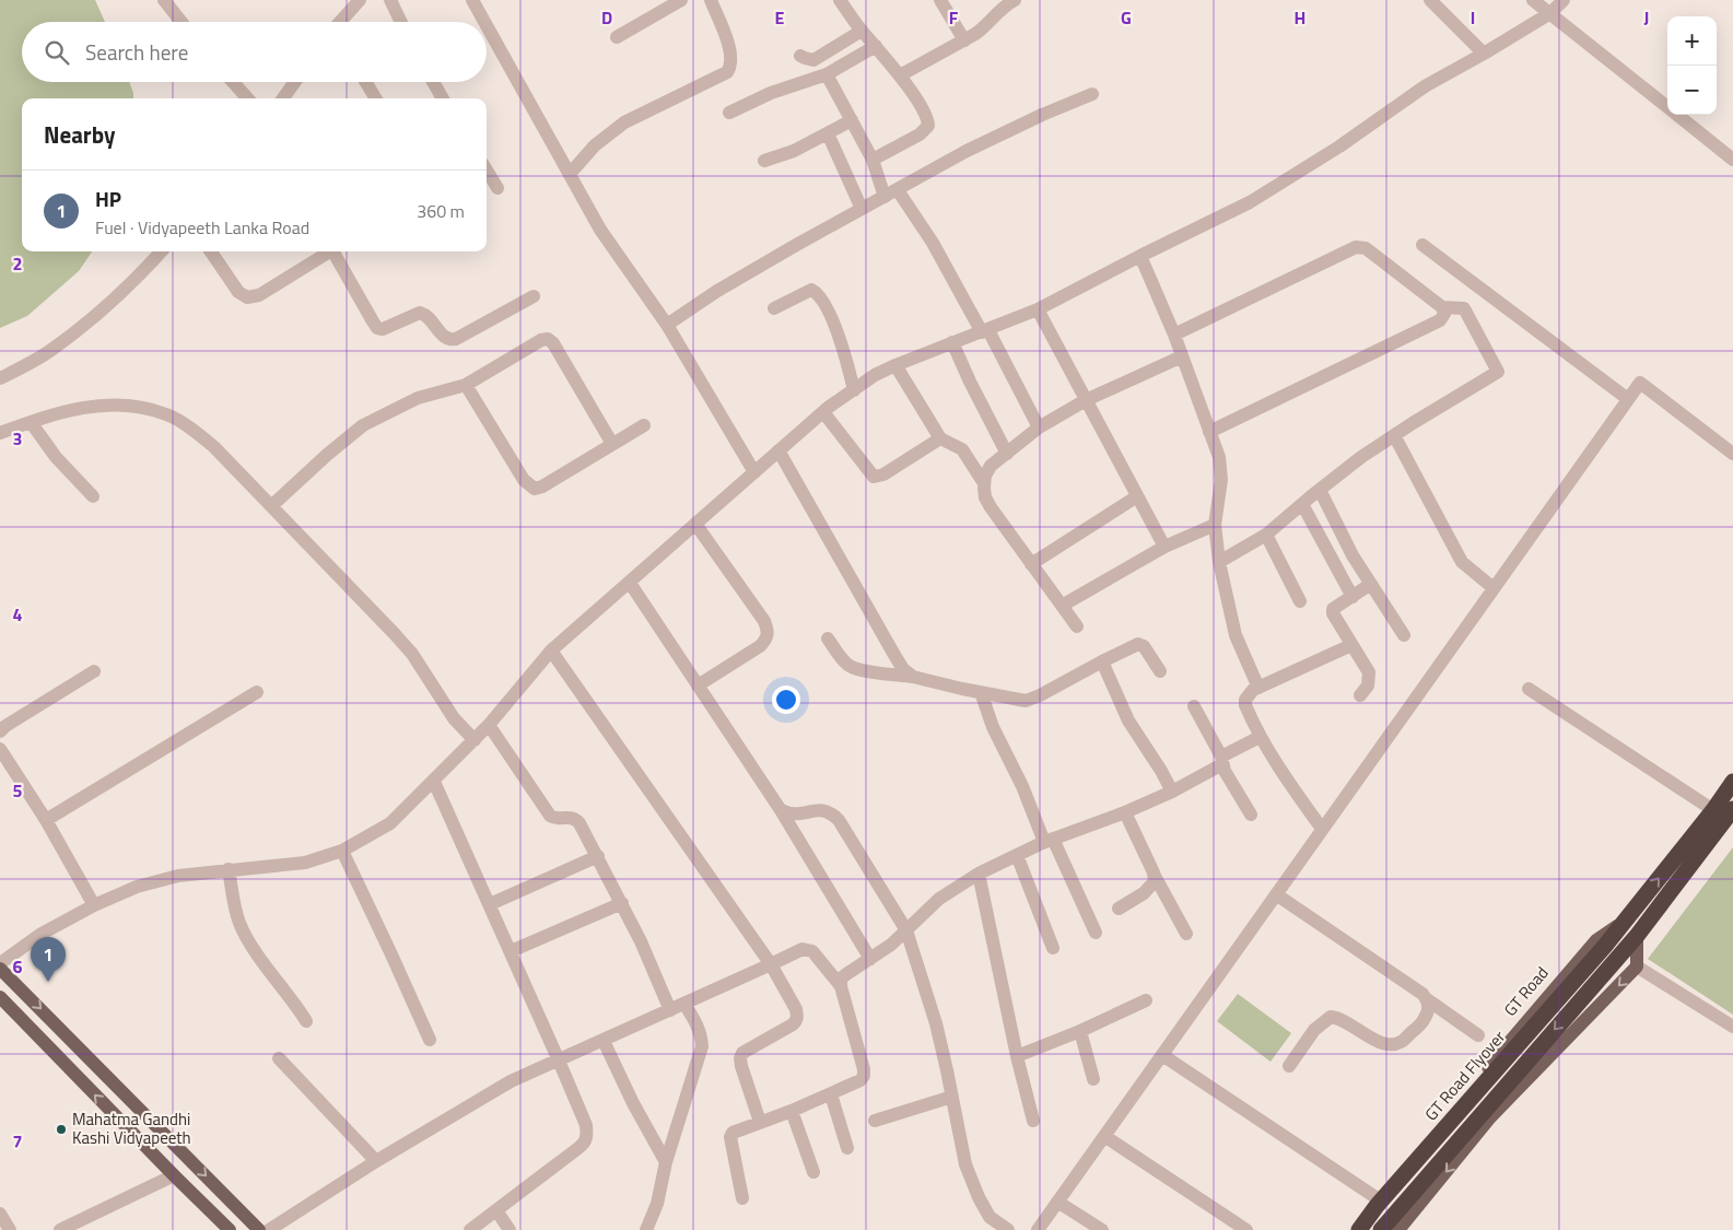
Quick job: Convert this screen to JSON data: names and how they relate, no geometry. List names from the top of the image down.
{
  "streets": {
    "highway": ["GT Road", "GT Road Flyover"]
  },
  "crossings": [
    ["GT Road", "GT Road Flyover"]
  ],
  "places": ["Mahatma Gandhi Kashi Vidyapeeth"],
  "page": {
    "map_buttons": ["+", "−"],
    "search": "Search here",
    "heading": "Nearby",
    "list": [
      {
        "mark": "1",
        "name": "HP",
        "note": "Fuel · Vidyapeeth Lanka Road",
        "value": "360 m"
      }
    ],
    "pins": "1"
  },
  "grid": {
    "columns": [
      "D",
      "E",
      "F",
      "G",
      "H",
      "I",
      "J"
    ],
    "rows": [
      "2",
      "3",
      "4",
      "5",
      "6",
      "7"
    ]
  }
}
